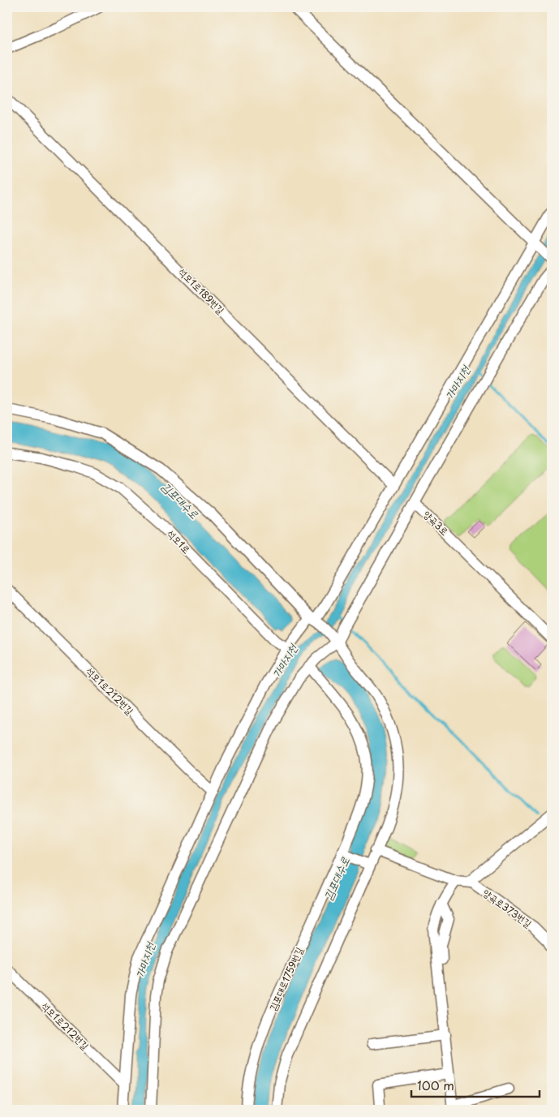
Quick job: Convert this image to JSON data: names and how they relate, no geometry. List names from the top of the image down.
{
  "streets": {
    "lane": [
      "석모1로189번길",
      "양곡3로",
      "석모1로",
      "석모1로212번길",
      "양곡로373번길",
      "김포대로1759번길"
    ]
  },
  "water": ["가마지천", "김포대수로"],
  "scale_bar": "100 m"
}
